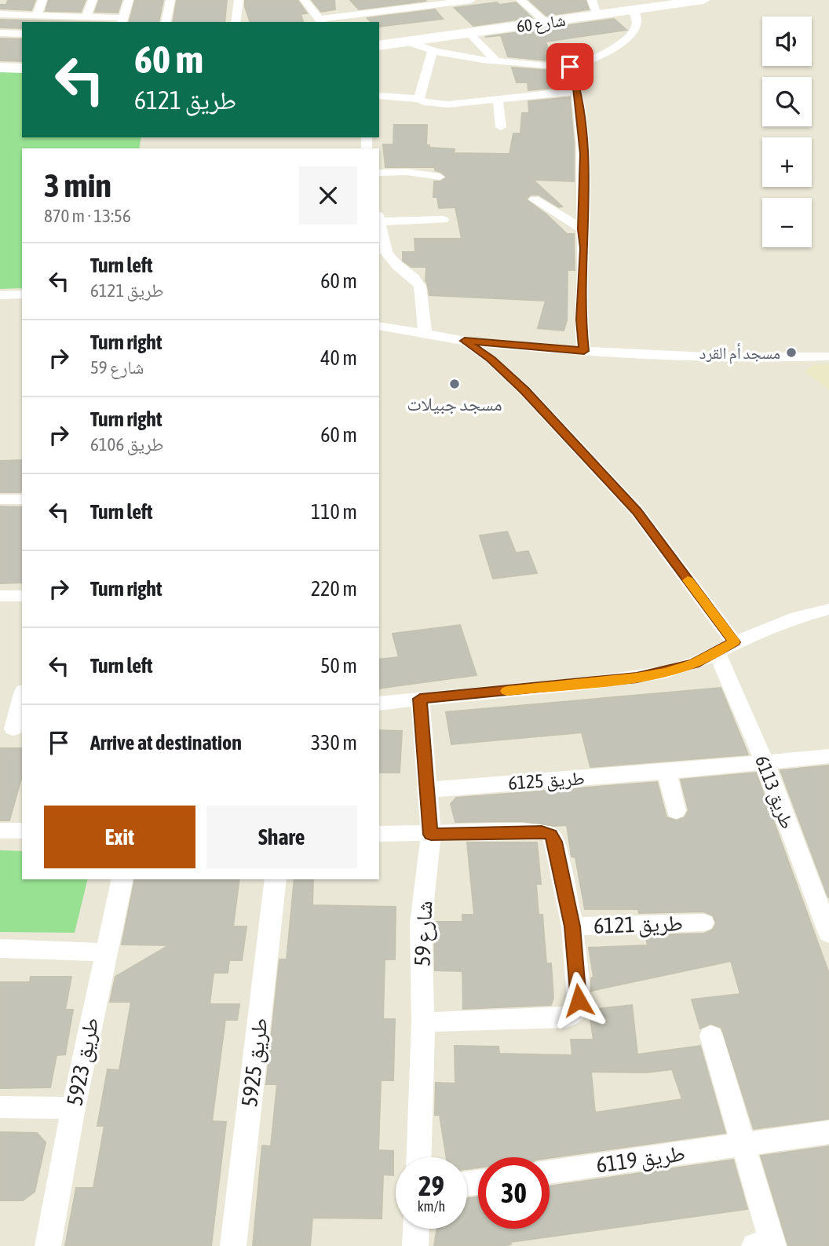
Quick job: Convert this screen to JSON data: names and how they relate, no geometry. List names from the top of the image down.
{
  "streets": {
    "street": [
      "شارع 60",
      "طريق 6125",
      "طريق 6113",
      "طريق 6121",
      "شارع 59",
      "طريق 5923",
      "طريق 5925",
      "طريق 6119"
    ]
  },
  "crossings": [
    ["طريق 6125", "طريق 6113"],
    ["طريق 6125", "شارع 59"],
    ["طريق 6121", "شارع 59"]
  ],
  "places": ["مسجد أم القرد", "مسجد جبيلات"],
  "page": {
    "map_buttons": ["+", "−"],
    "turn": ["60 m", "طريق 6121"],
    "heading": ["3 min", "870 m · 13:56"],
    "list": [
      {
        "name": "Turn left",
        "note": "طريق 6121",
        "value": "60 m"
      },
      {
        "name": "Turn right",
        "note": "شارع 59",
        "value": "40 m"
      },
      {
        "name": "Turn right",
        "note": "طريق 6106",
        "value": "60 m"
      },
      {
        "name": "Turn left",
        "value": "110 m"
      },
      {
        "name": "Turn right",
        "value": "220 m"
      },
      {
        "name": "Turn left",
        "value": "50 m"
      },
      {
        "name": "Arrive at destination",
        "value": "330 m"
      }
    ],
    "buttons": ["Exit", "Share"],
    "speed": "29 km/h",
    "limit": "30"
  }
}
